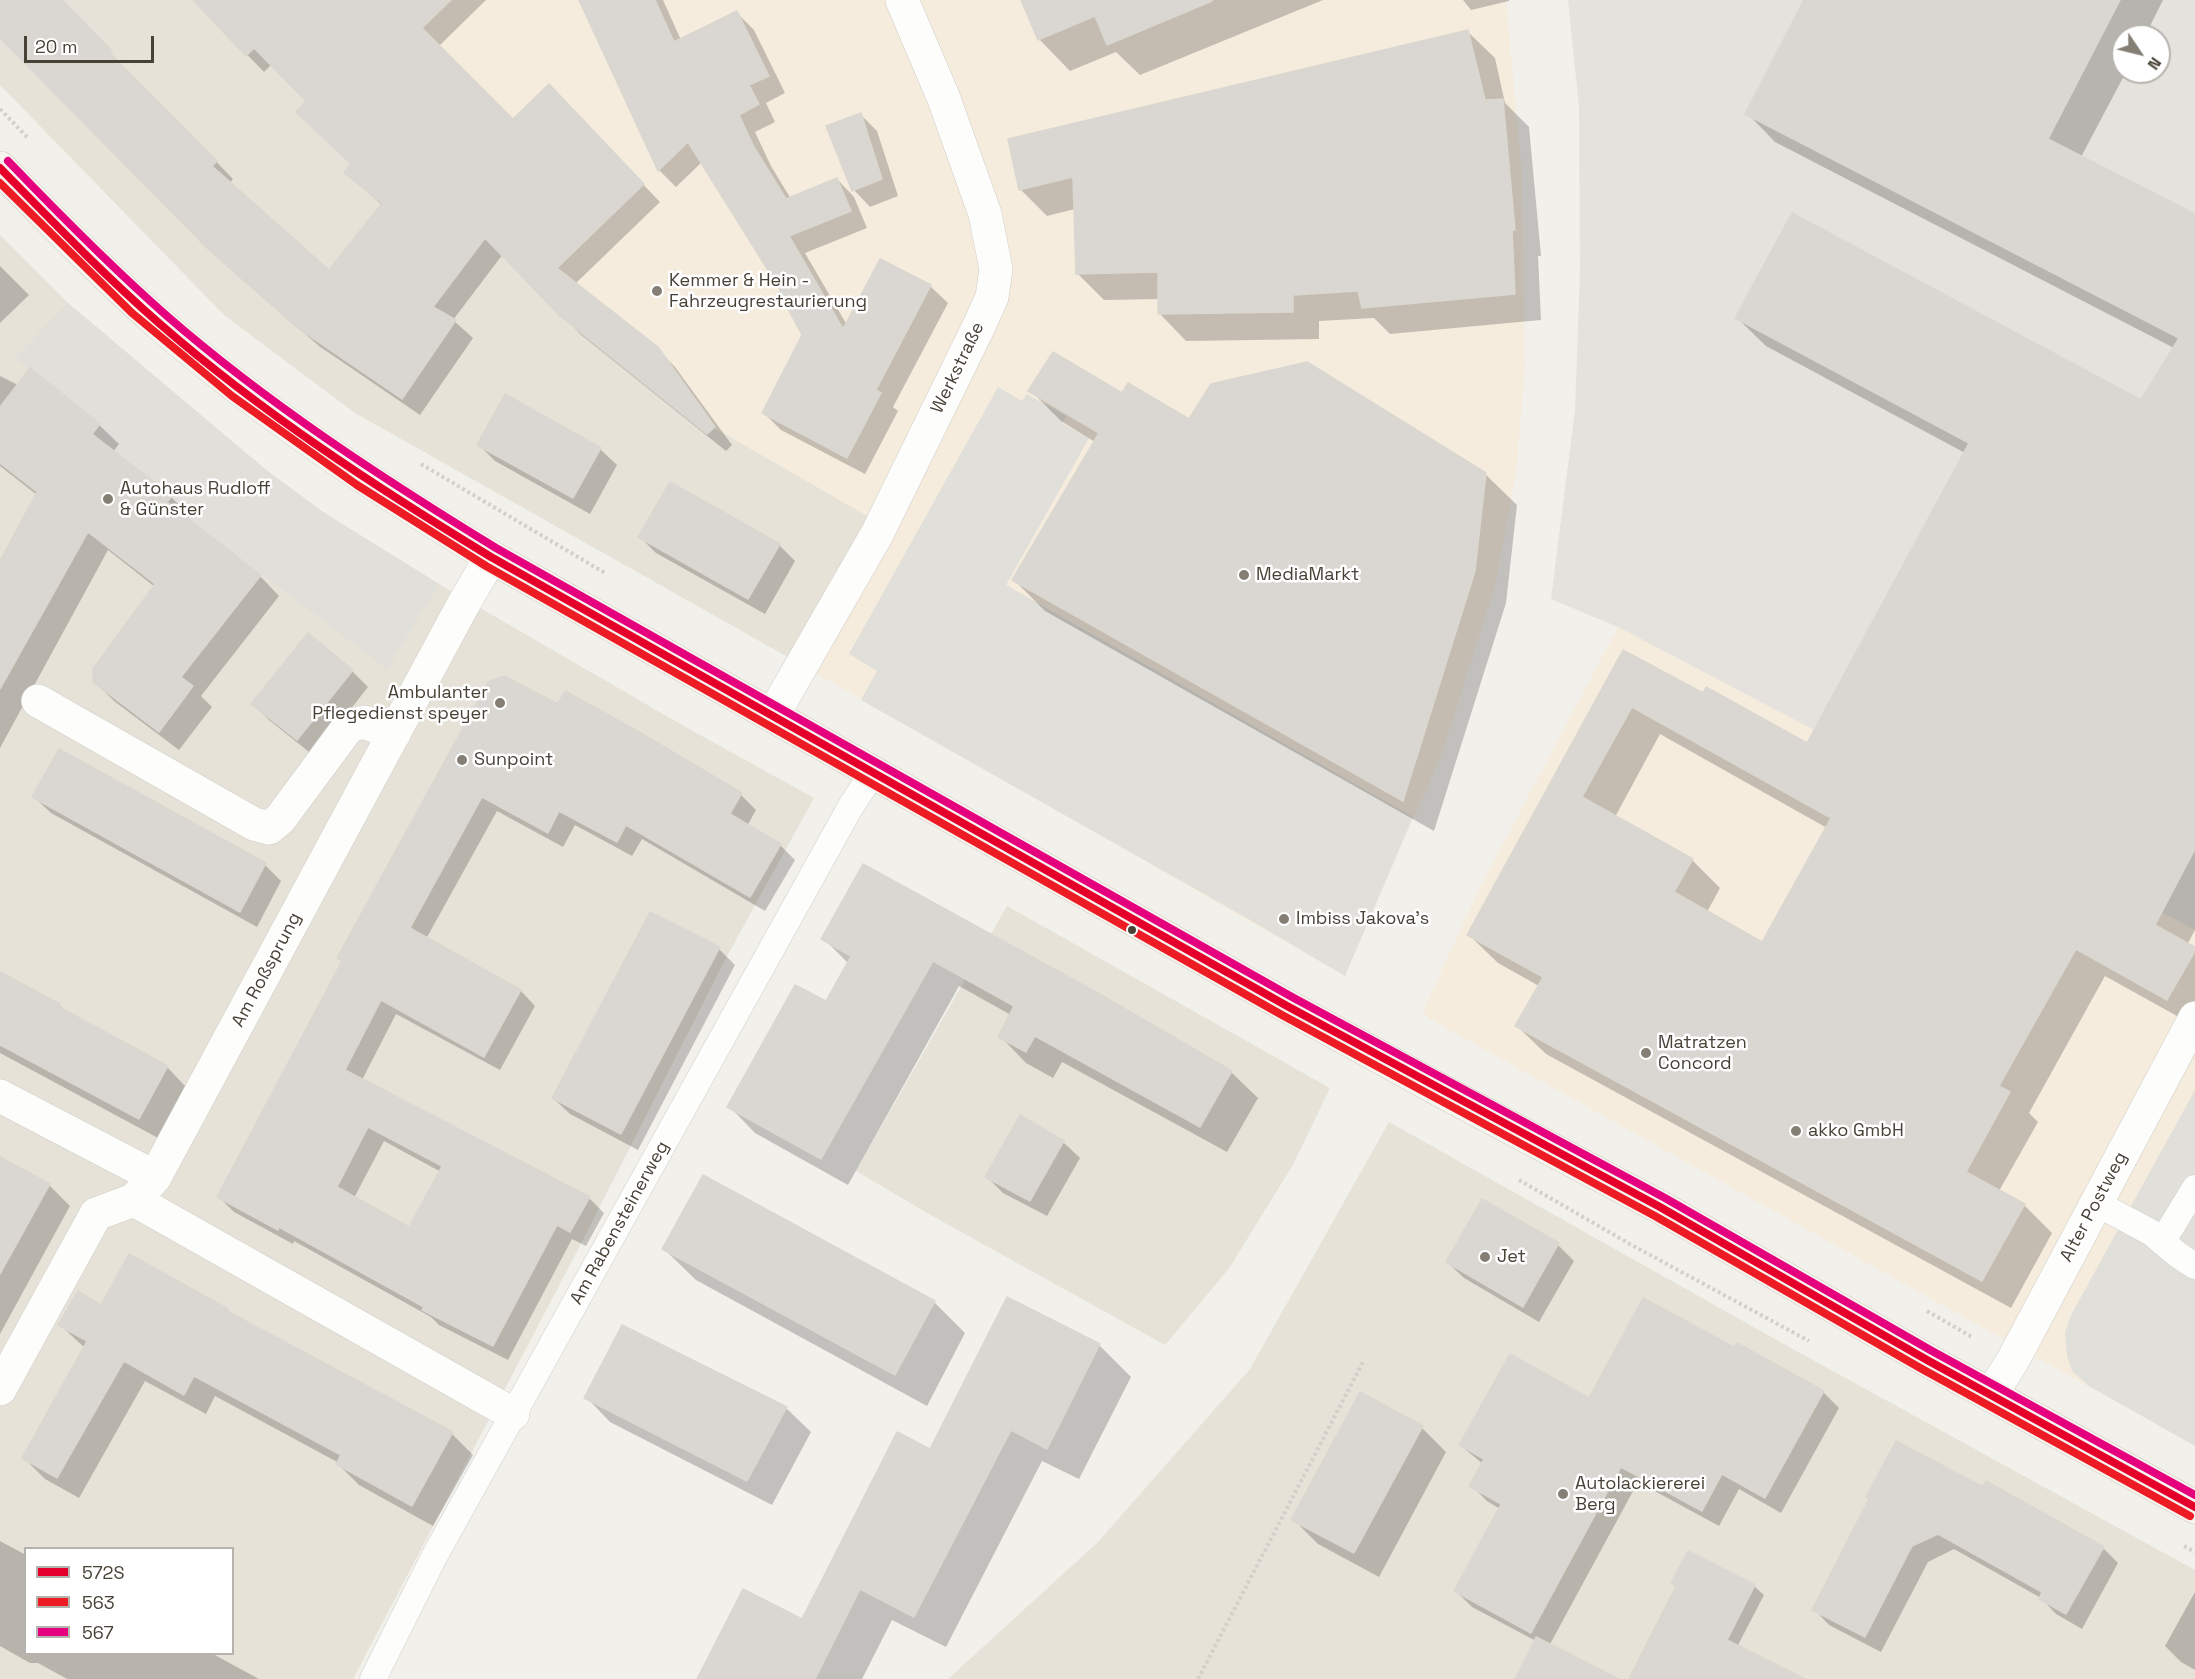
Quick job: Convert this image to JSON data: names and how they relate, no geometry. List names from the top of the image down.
{
  "streets": {
    "street": ["Werkstraße", "Am Roßsprung", "Alter Postweg"],
    "lane": ["Am Rabensteinerweg"]
  },
  "places": [
    "Kemmer & Hein - Fahrzeugrestaurierung",
    "Autohaus Rudloff & Günster",
    "MediaMarkt",
    "Ambulanter Pflegedienst speyer",
    "Sunpoint",
    "Imbiss Jakova's",
    "Matratzen Concord",
    "akko GmbH",
    "Jet",
    "Autolackiererei Berg"
  ],
  "lines": ["transit line 567", "transit line 572S", "transit line 563"],
  "legend": ["572S", "563", "567"],
  "scale_bar": "20 m",
  "north": "bottom right"
}
